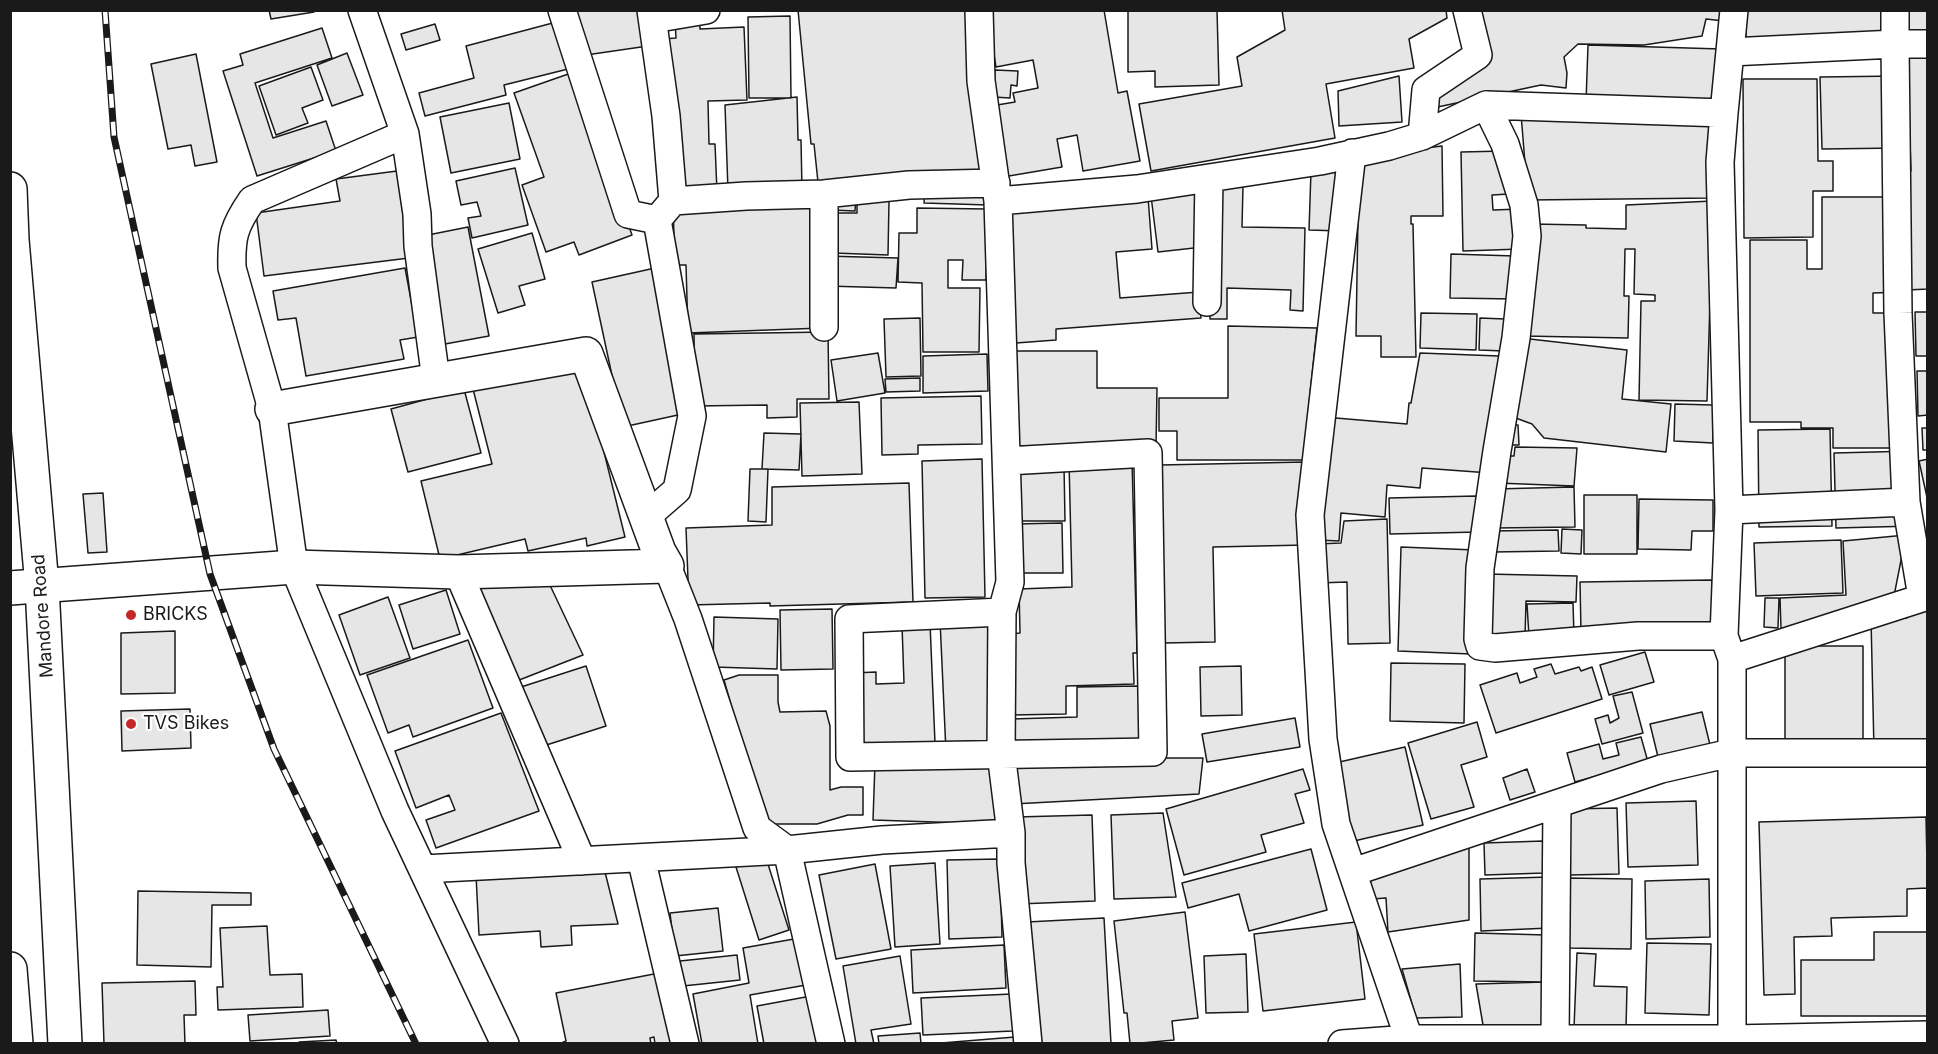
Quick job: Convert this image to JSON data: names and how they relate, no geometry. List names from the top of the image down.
{
  "streets": {
    "main road": ["Mandore Road"]
  },
  "places": ["BRICKS", "TVS Bikes"]
}
